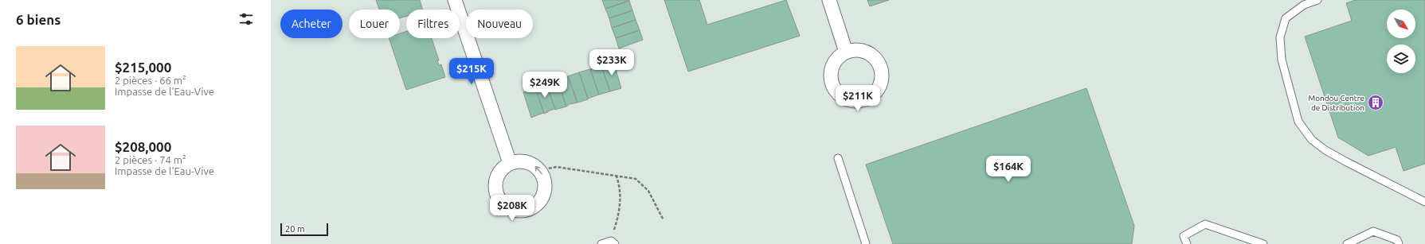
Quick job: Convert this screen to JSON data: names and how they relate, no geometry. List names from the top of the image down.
{
  "places": {
    "building": ["Mondou Centre de Distribution"]
  },
  "scale_bar": "20 m",
  "north": "bottom right",
  "page": {
    "heading": "6 biens",
    "chip": [
      "Acheter",
      "Louer",
      "Filtres",
      "Nouveau"
    ],
    "list": [
      {
        "name": "$215,000",
        "note": "2 pièces · 66 m² · Impasse de l'Eau-Vive"
      },
      {
        "name": "$208,000",
        "note": "2 pièces · 74 m² · Impasse de l'Eau-Vive"
      }
    ],
    "price": [
      "$233K",
      "$215K",
      "$249K",
      "$211K",
      "$164K",
      "$208K"
    ],
    "scale": "20 m"
  }
}
